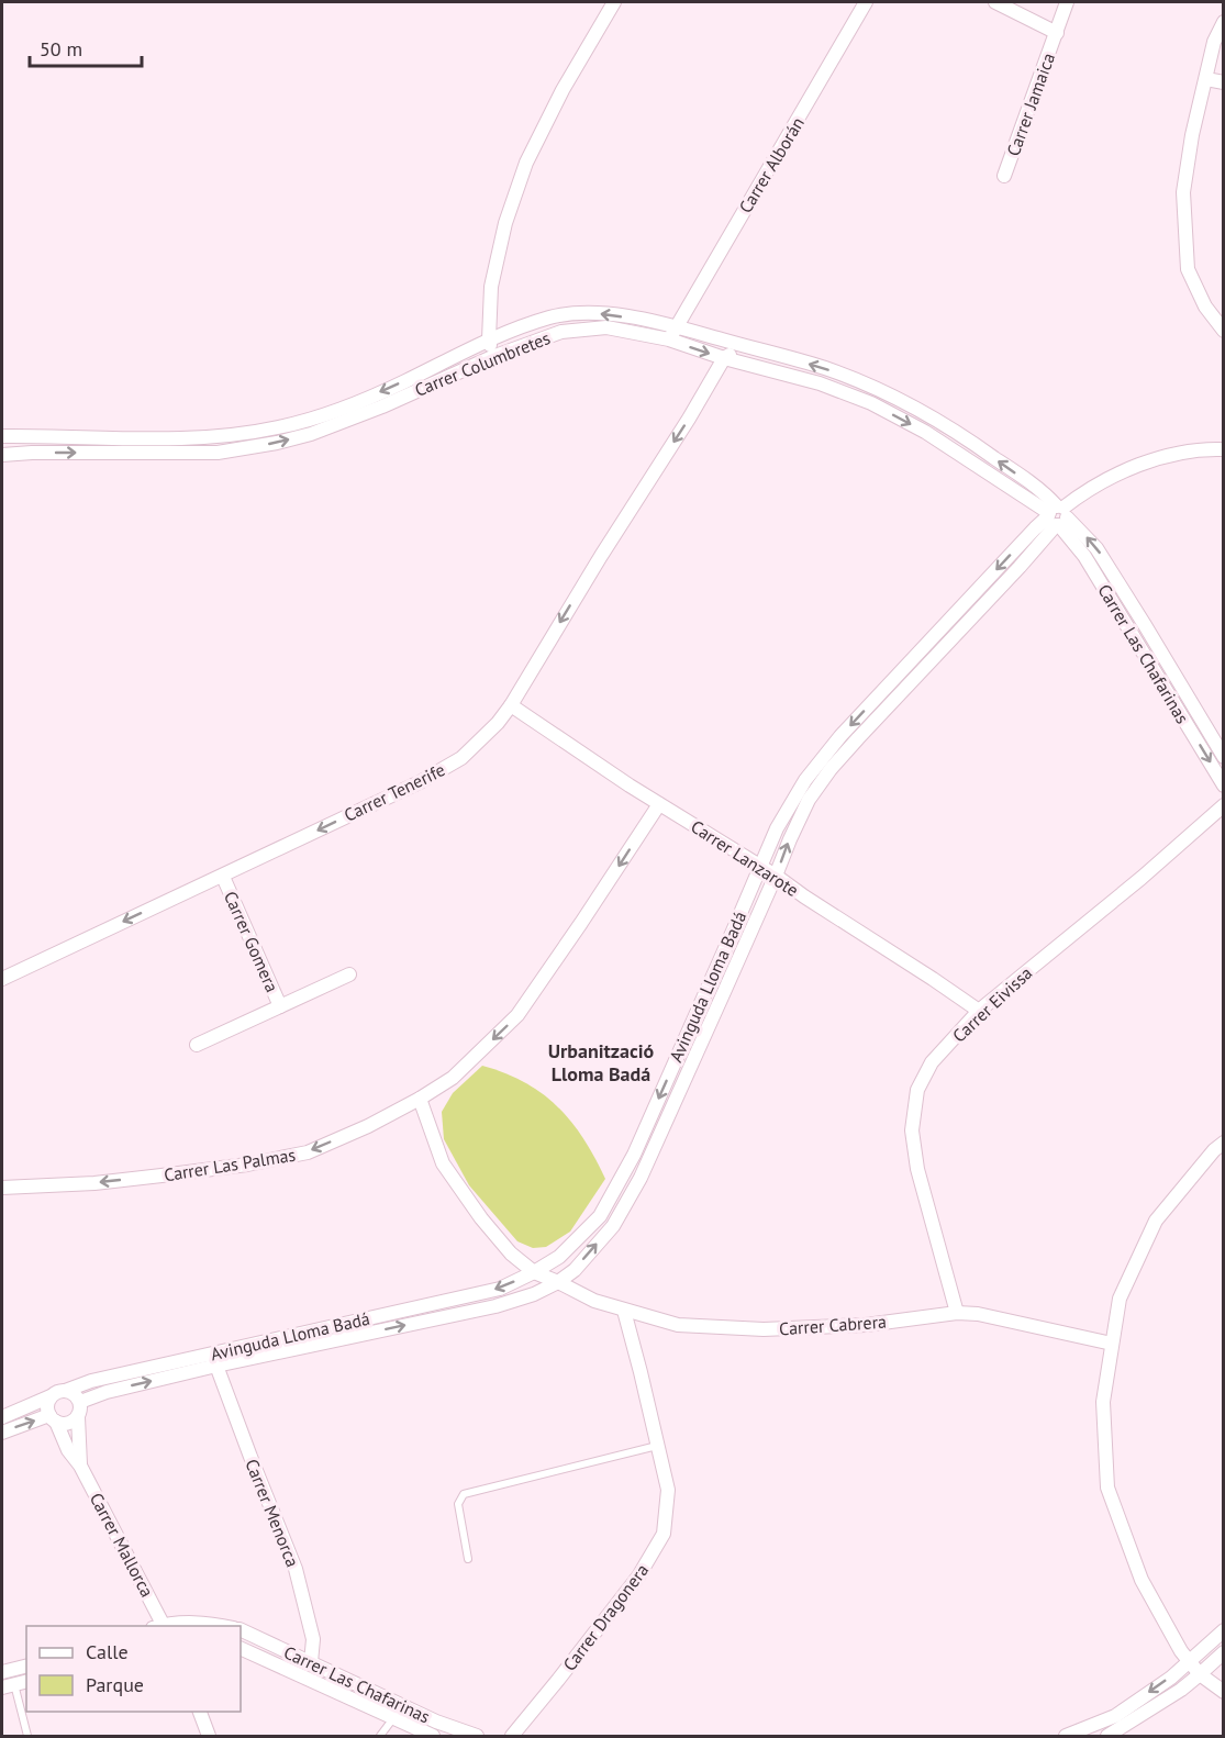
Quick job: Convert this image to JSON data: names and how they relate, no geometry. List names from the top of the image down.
{
  "streets": {
    "street": [
      "Carrer Jamaica",
      "Carrer Alborán",
      "Carrer Columbretes",
      "Carrer Las Chafarinas",
      "Carrer Tenerife",
      "Carrer Lanzarote",
      "Carrer Gomera",
      "Avinguda Lloma Badá",
      "Carrer Eivissa",
      "Carrer Las Palmas",
      "Carrer Cabrera",
      "Carrer Menorca",
      "Carrer Mallorca",
      "Carrer Dragonera"
    ]
  },
  "crossings": [
    ["Carrer Alborán", "Carrer Columbretes"],
    ["Carrer Columbretes", "Carrer Las Chafarinas"],
    ["Carrer Columbretes", "Carrer Tenerife"],
    ["Carrer Columbretes", "Avinguda Lloma Badá"],
    ["Carrer Las Chafarinas", "Avinguda Lloma Badá"],
    ["Carrer Las Chafarinas", "Carrer Menorca"],
    ["Carrer Tenerife", "Carrer Lanzarote"],
    ["Carrer Tenerife", "Carrer Gomera"],
    ["Carrer Lanzarote", "Avinguda Lloma Badá"],
    ["Carrer Lanzarote", "Carrer Eivissa"],
    ["Carrer Lanzarote", "Carrer Las Palmas"],
    ["Avinguda Lloma Badá", "Carrer Cabrera"],
    ["Avinguda Lloma Badá", "Carrer Menorca"],
    ["Avinguda Lloma Badá", "Carrer Mallorca"],
    ["Carrer Eivissa", "Carrer Cabrera"],
    ["Carrer Las Palmas", "Carrer Cabrera"],
    ["Carrer Cabrera", "Carrer Dragonera"]
  ],
  "one_way": ["Carrer Tenerife", "Carrer Las Palmas"],
  "districts": ["Urbanització Lloma Badá"],
  "legend": ["Calle", "Parque"],
  "scale_bar": "50 m"
}
